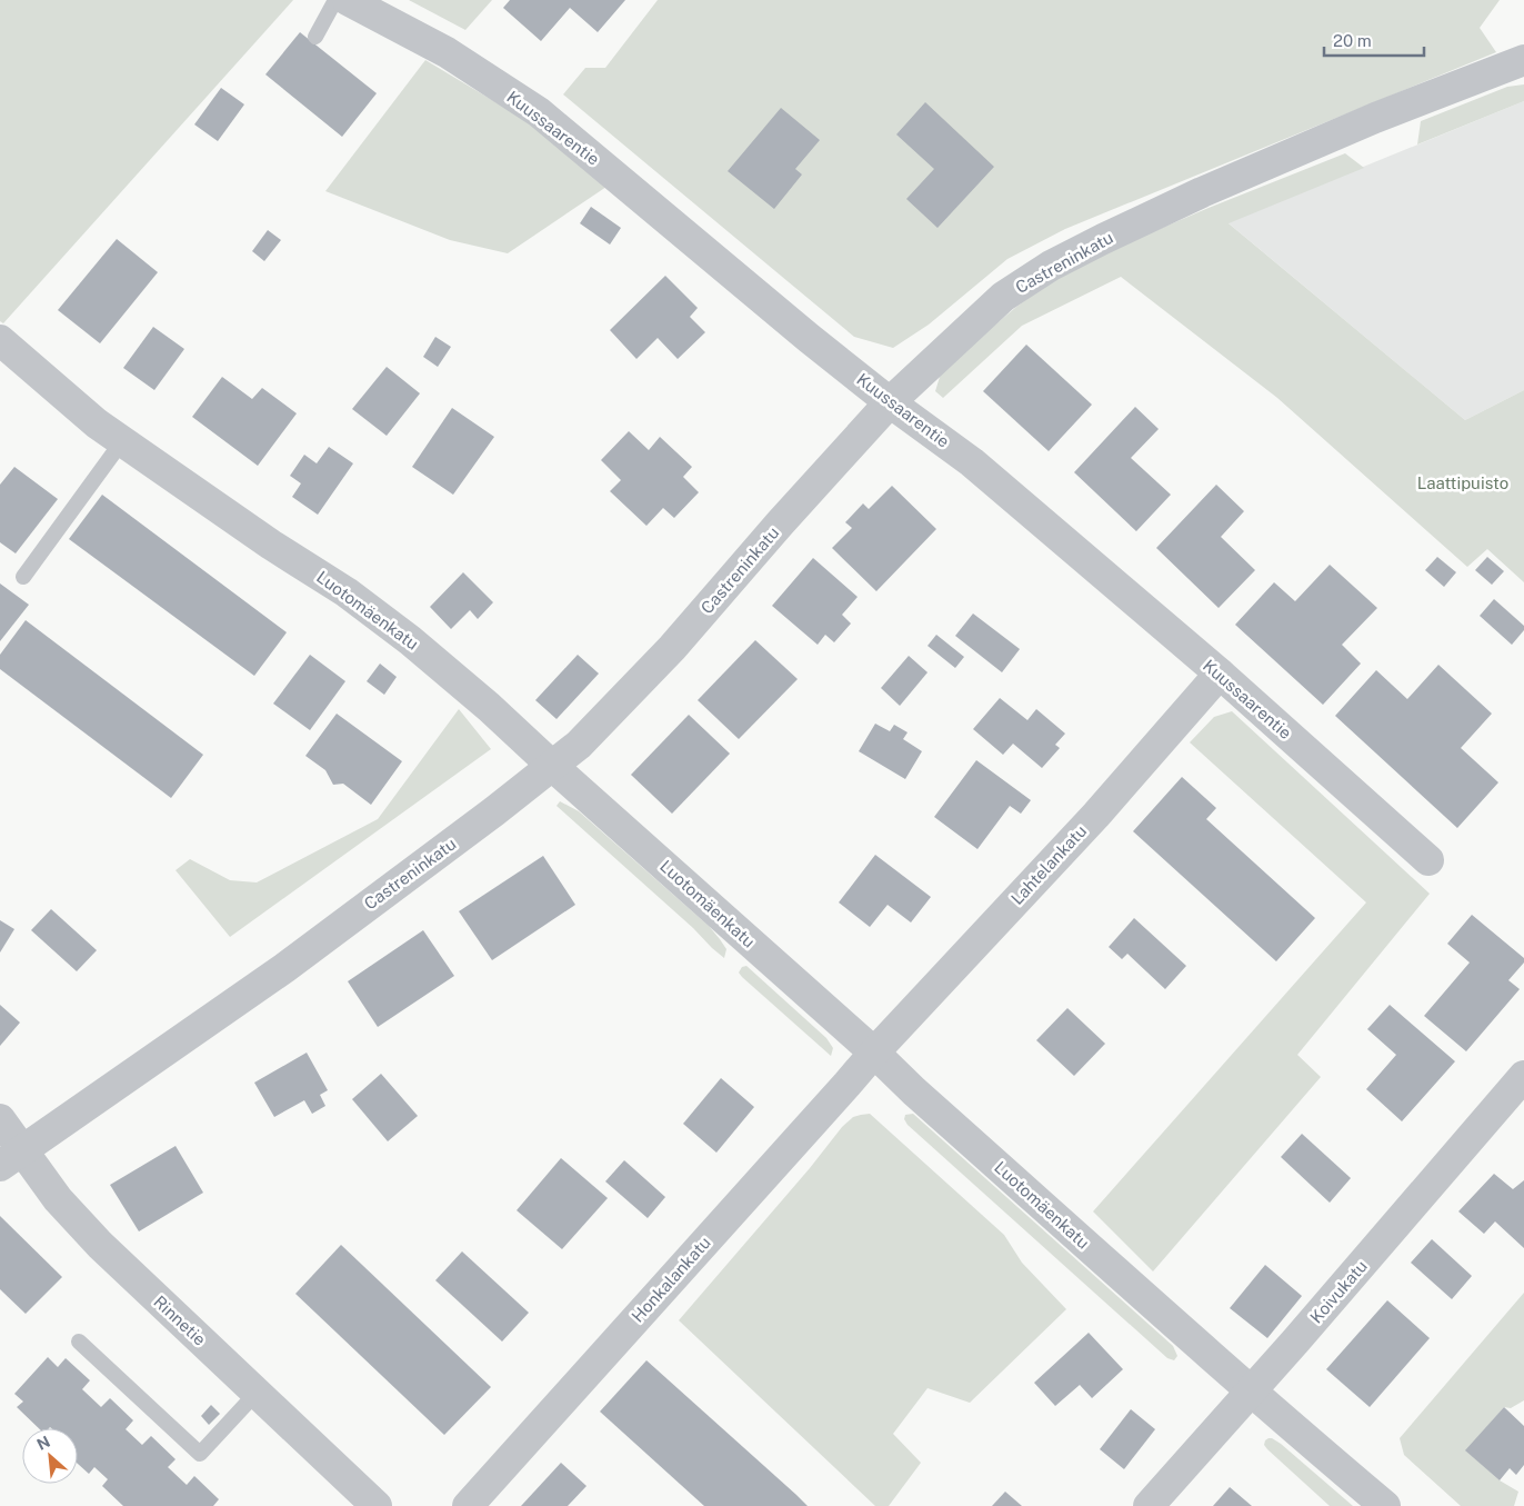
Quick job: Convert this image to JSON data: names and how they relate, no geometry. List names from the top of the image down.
{
  "streets": {
    "street": [
      "Kuussaarentie",
      "Castreninkatu",
      "Luotomäenkatu",
      "Lahtelankatu",
      "Honkalankatu",
      "Koivukatu",
      "Rinnetie"
    ]
  },
  "crossings": [
    ["Kuussaarentie", "Castreninkatu"],
    ["Kuussaarentie", "Lahtelankatu"],
    ["Castreninkatu", "Luotomäenkatu"],
    ["Castreninkatu", "Rinnetie"],
    ["Luotomäenkatu", "Lahtelankatu"],
    ["Luotomäenkatu", "Honkalankatu"],
    ["Luotomäenkatu", "Koivukatu"],
    ["Lahtelankatu", "Honkalankatu"]
  ],
  "parks": ["Laattipuisto"],
  "scale_bar": "20 m",
  "north": "top left"
}
